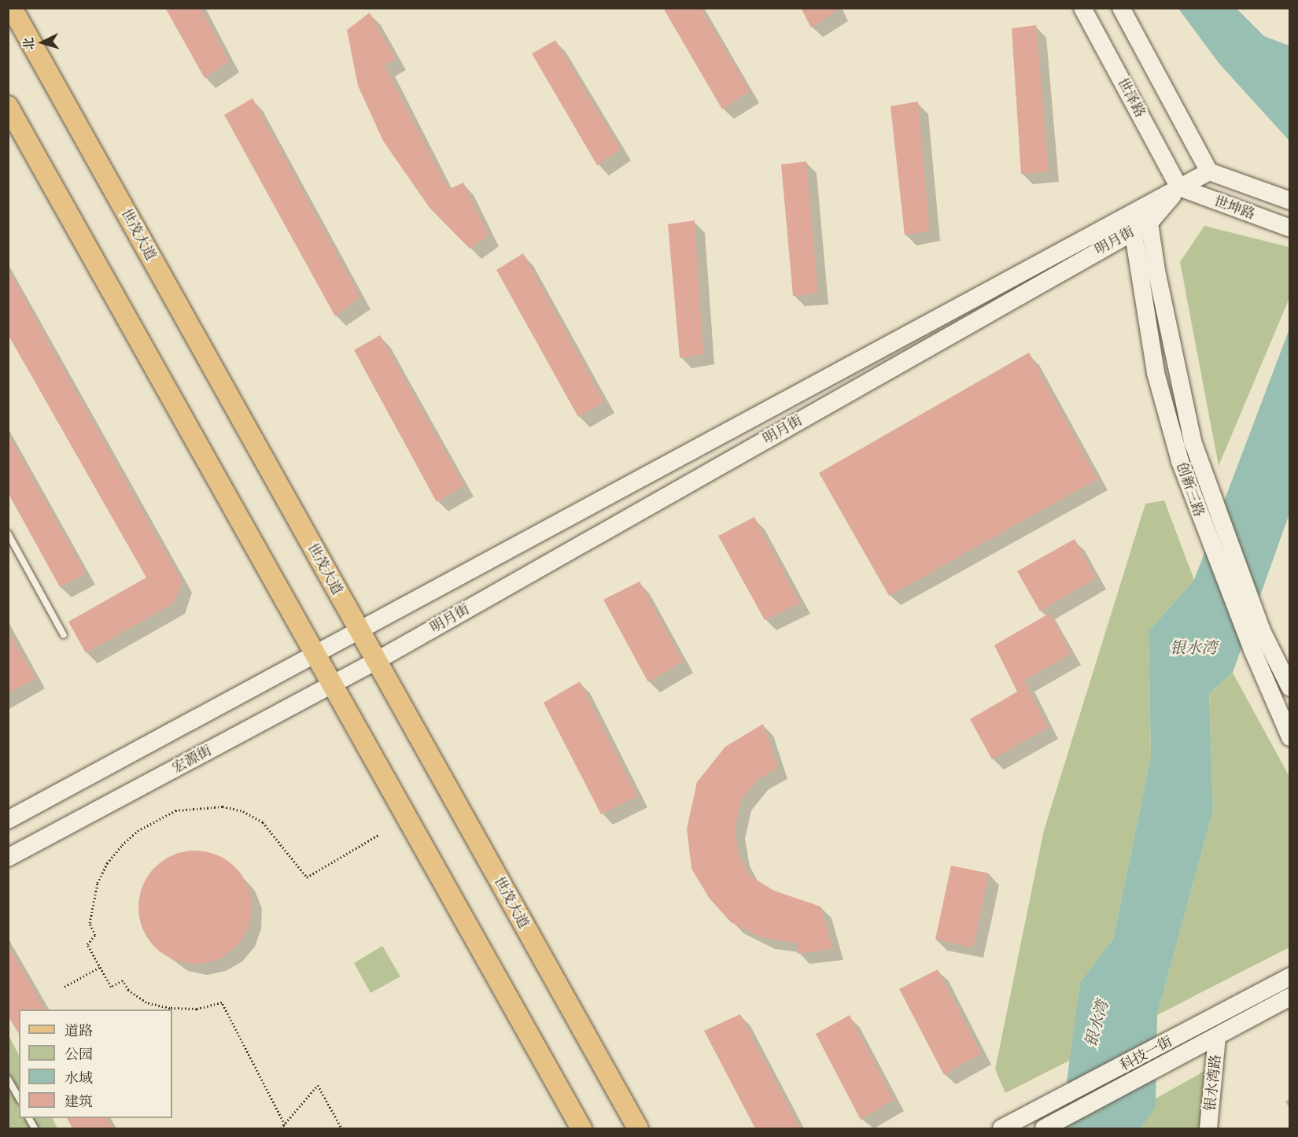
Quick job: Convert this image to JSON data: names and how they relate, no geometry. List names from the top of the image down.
{
  "streets": {
    "main road": ["世茂大道"],
    "street": [
      "世泽路",
      "世坤路",
      "明月街",
      "创新三路",
      "宏源街",
      "科技一街",
      "银水湾路"
    ]
  },
  "crossings": [
    ["世泽路", "世坤路"],
    ["世泽路", "明月街"],
    ["世坤路", "明月街"],
    ["世茂大道", "明月街"],
    ["世茂大道", "宏源街"],
    ["明月街", "创新三路"],
    ["明月街", "宏源街"],
    ["科技一街", "银水湾路"]
  ],
  "water": ["银水湾"],
  "legend": [
    "道路",
    "公园",
    "水域",
    "建筑"
  ],
  "north": "left"
}
